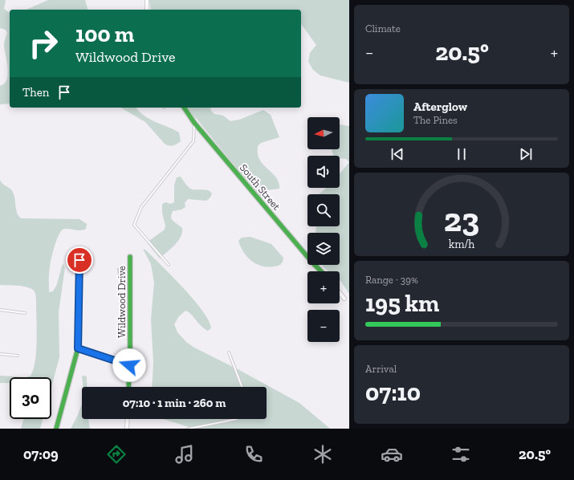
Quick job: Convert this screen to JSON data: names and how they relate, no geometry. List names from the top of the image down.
{
  "streets": {
    "street": ["South Street", "Wildwood Drive"]
  },
  "north": "left",
  "page": {
    "tile": [
      "Climate",
      ["Range · 39%", "195 km"],
      ["Arrival", "07:10"]
    ],
    "turn": ["100 m", "Wildwood Drive"],
    "heat": ["−", "20.5°", "+"],
    "then": "Then",
    "song": ["Afterglow", "The Pines"],
    "map_buttons": ["+", "−"],
    "limit": "30",
    "trip": "07:10 · 1 min · 260 m",
    "tabs": ["07:09", "20.5°"],
    "gauge": ["23", "km/h"]
  }
}
